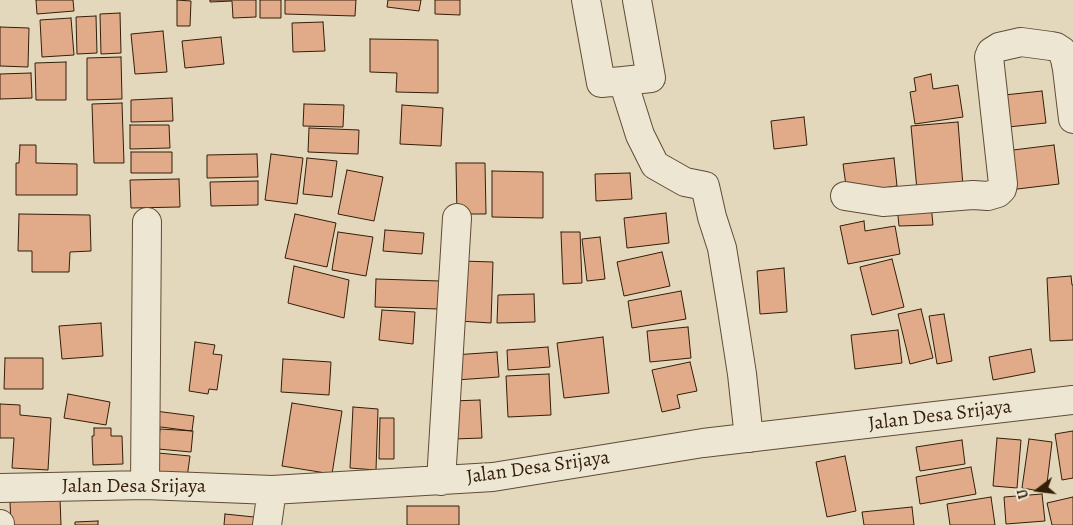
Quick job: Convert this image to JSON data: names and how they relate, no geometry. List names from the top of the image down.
{
  "streets": {
    "street": ["Jalan Desa Srijaya"]
  },
  "north": "left"
}
